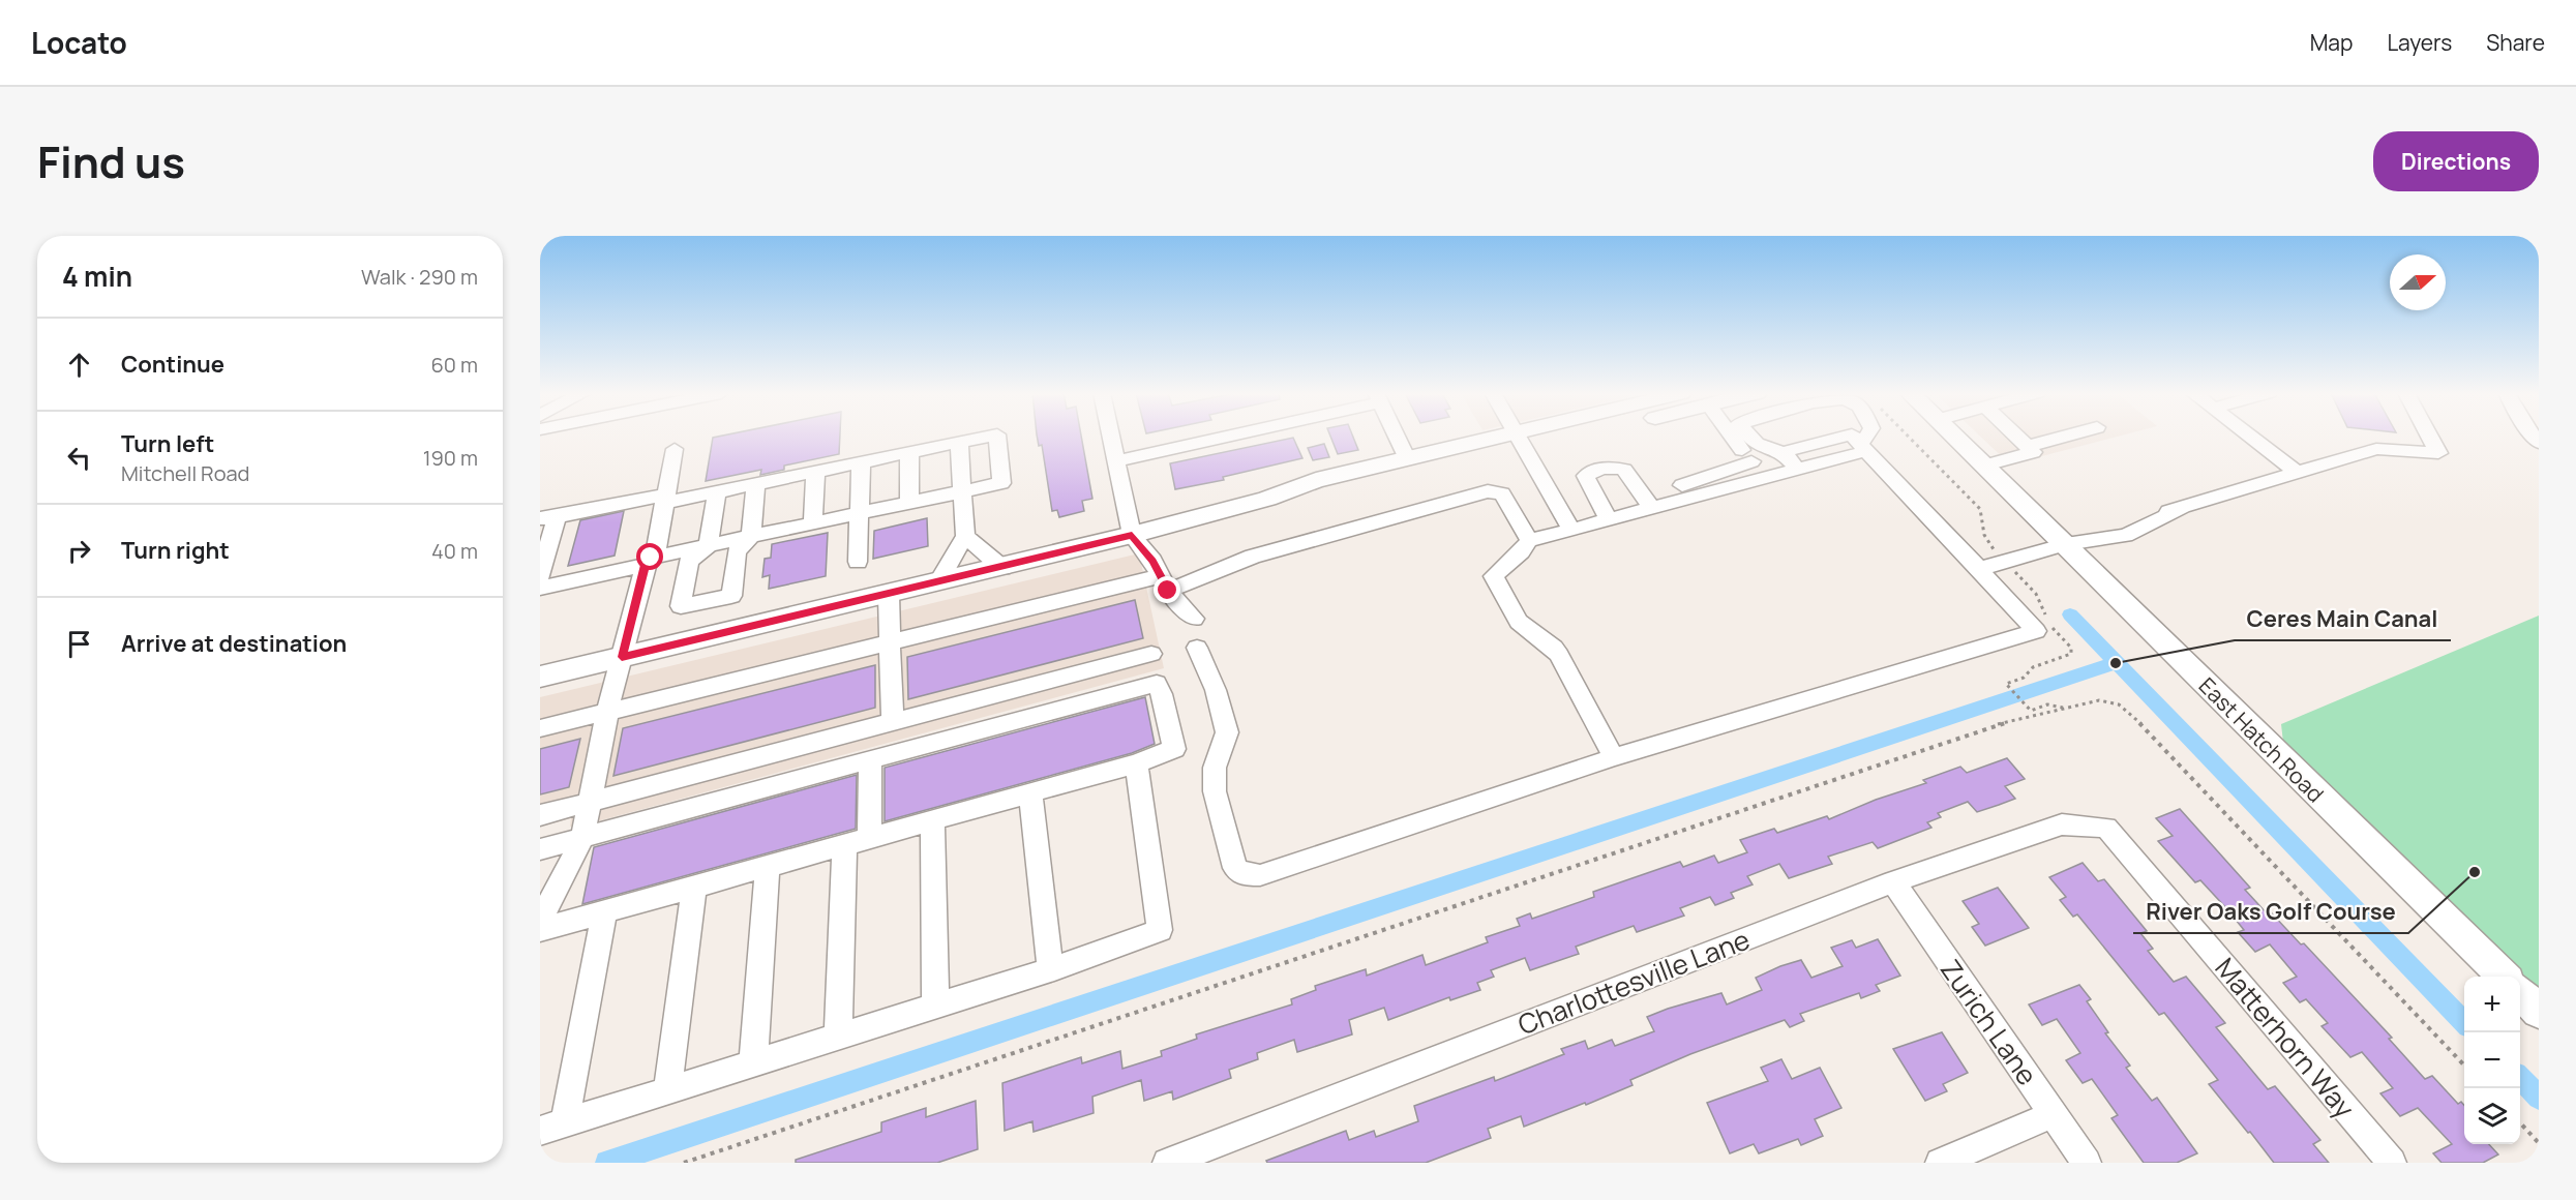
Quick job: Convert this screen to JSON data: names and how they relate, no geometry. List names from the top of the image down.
{
  "streets": {
    "main road": ["East Hatch Road"],
    "street": ["Charlottesville Lane", "Zurich Lane", "Matterhorn Way"]
  },
  "crossings": [
    ["Charlottesville Lane", "Zurich Lane"],
    ["Charlottesville Lane", "Matterhorn Way"]
  ],
  "places": ["Ceres Main Canal", "River Oaks Golf Course"],
  "north": "right",
  "page": {
    "header": "Locato",
    "nav": ["Map", "Layers", "Share"],
    "title": "Find us",
    "buttons": "Directions",
    "heading": ["4 min", "Walk · 290 m"],
    "list": [
      ["Continue", "60 m"],
      ["Turn left", "Mitchell Road", "190 m"],
      ["Turn right", "40 m"],
      "Arrive at destination"
    ],
    "map_buttons": ["+", "−"]
  }
}
